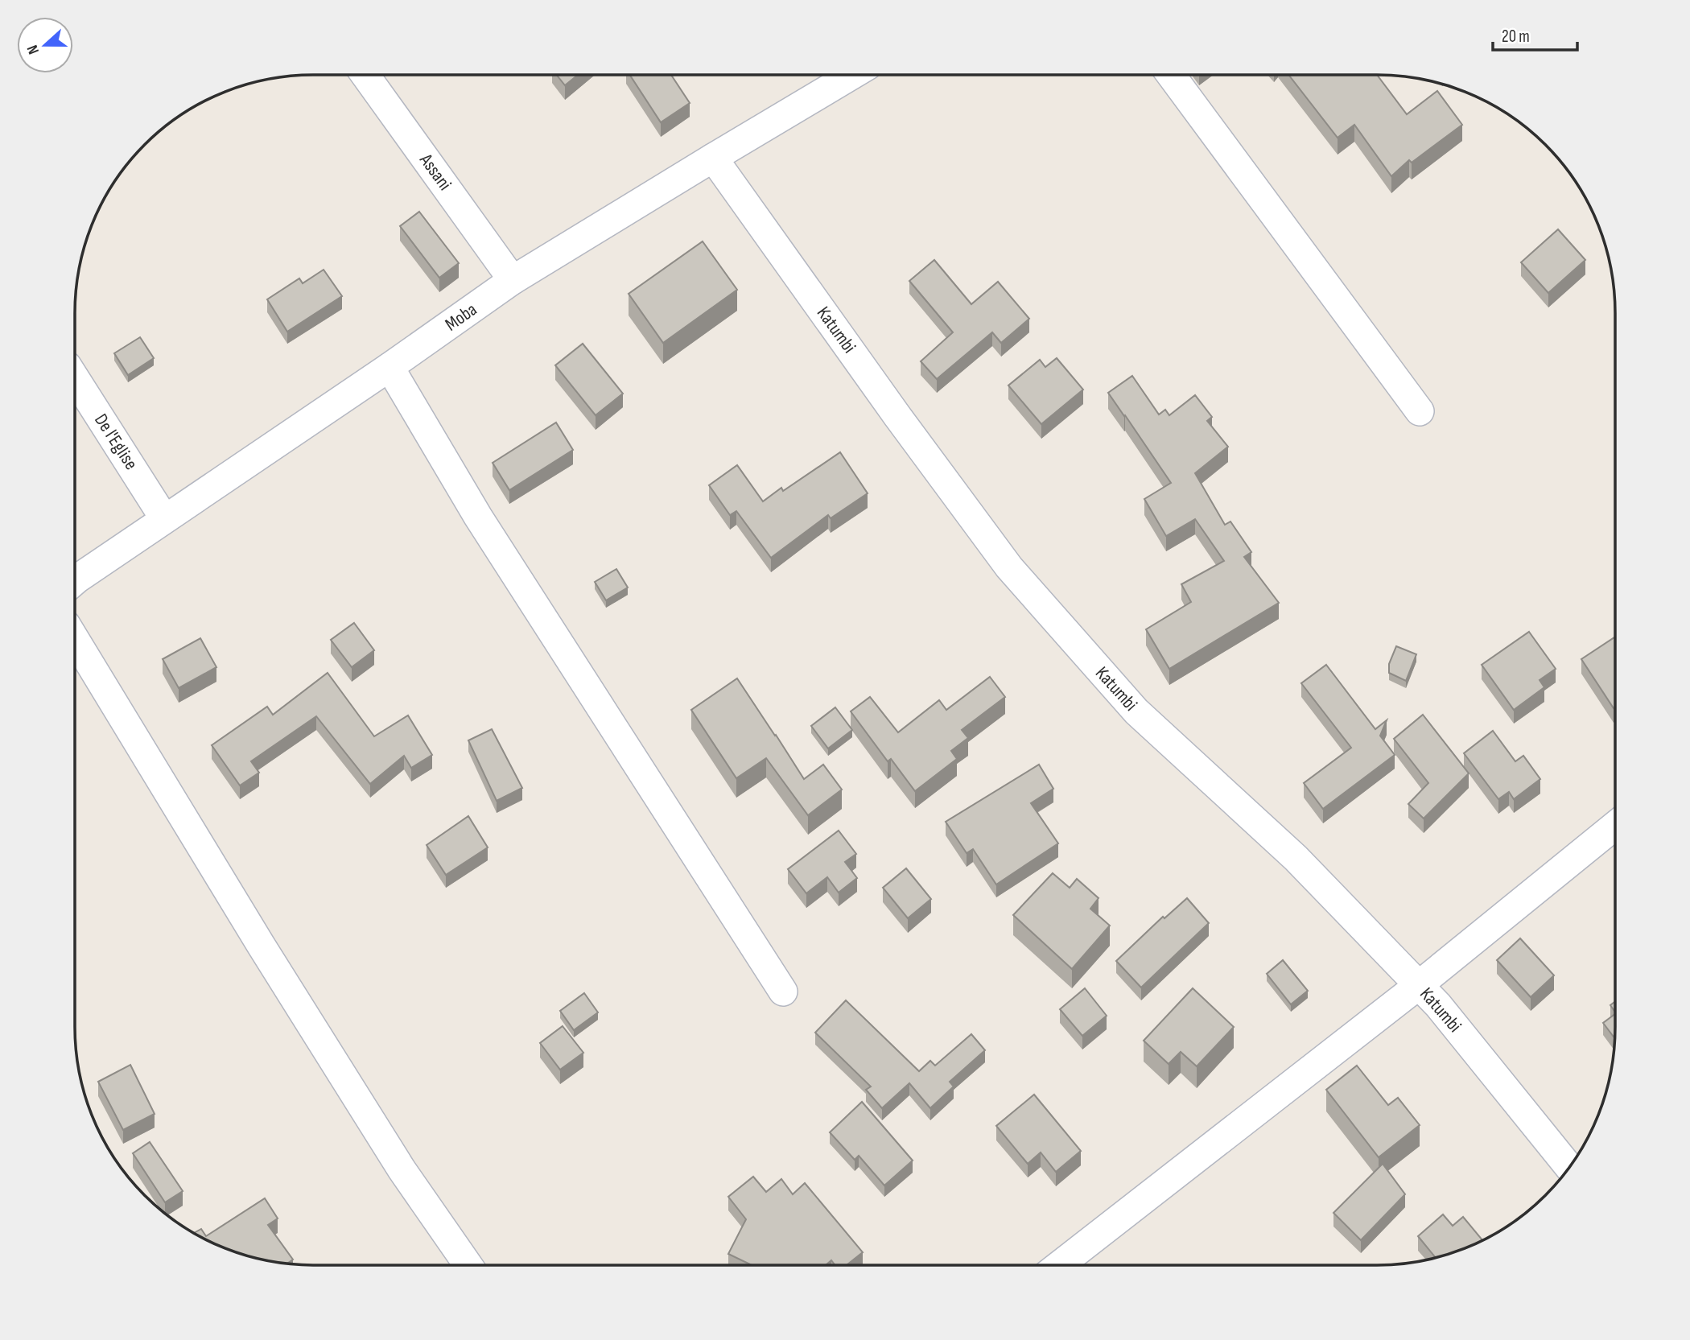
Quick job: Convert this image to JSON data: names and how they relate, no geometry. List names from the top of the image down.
{
  "streets": {
    "street": [
      "Assani",
      "Moba",
      "Katumbi",
      "De l'Eglise"
    ]
  },
  "crossings": [
    ["Assani", "Moba"],
    ["Moba", "Katumbi"],
    ["Moba", "De l'Eglise"]
  ],
  "scale_bar": "20 m",
  "north": "left"
}
